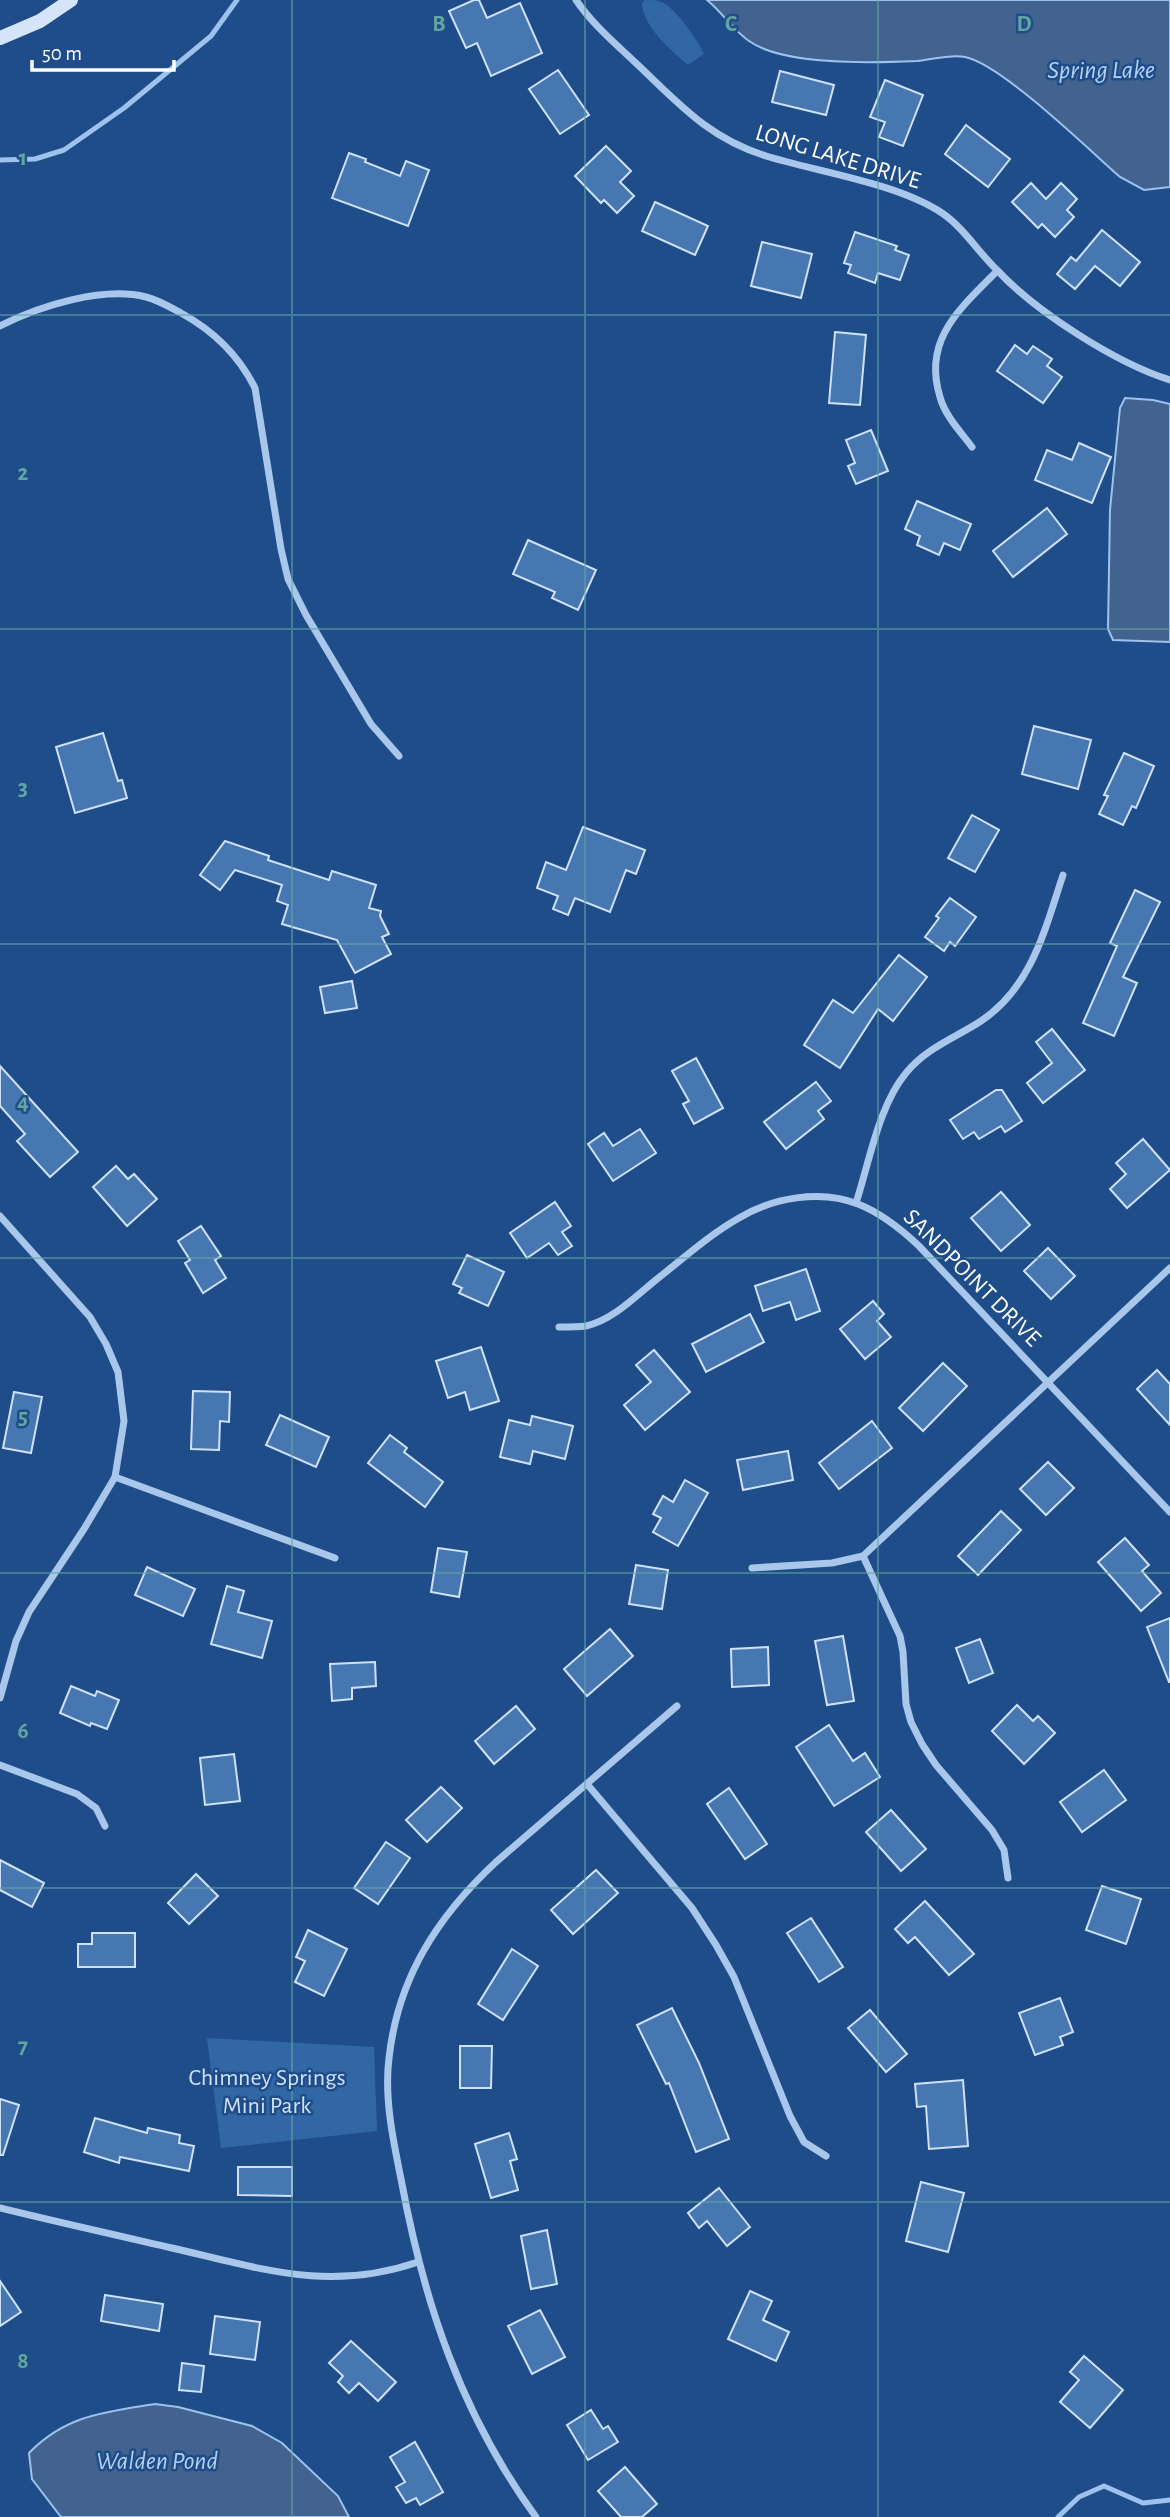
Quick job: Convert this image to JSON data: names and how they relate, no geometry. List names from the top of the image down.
{
  "streets": {
    "street": ["LONG LAKE DRIVE", "SANDPOINT DRIVE"]
  },
  "water": ["Spring Lake", "Walden Pond"],
  "parks": ["Chimney Springs Mini Park"],
  "scale_bar": "50 m",
  "grid": {
    "columns": ["B", "C", "D"],
    "rows": [
      "1",
      "2",
      "3",
      "4",
      "5",
      "6",
      "7",
      "8"
    ]
  }
}
